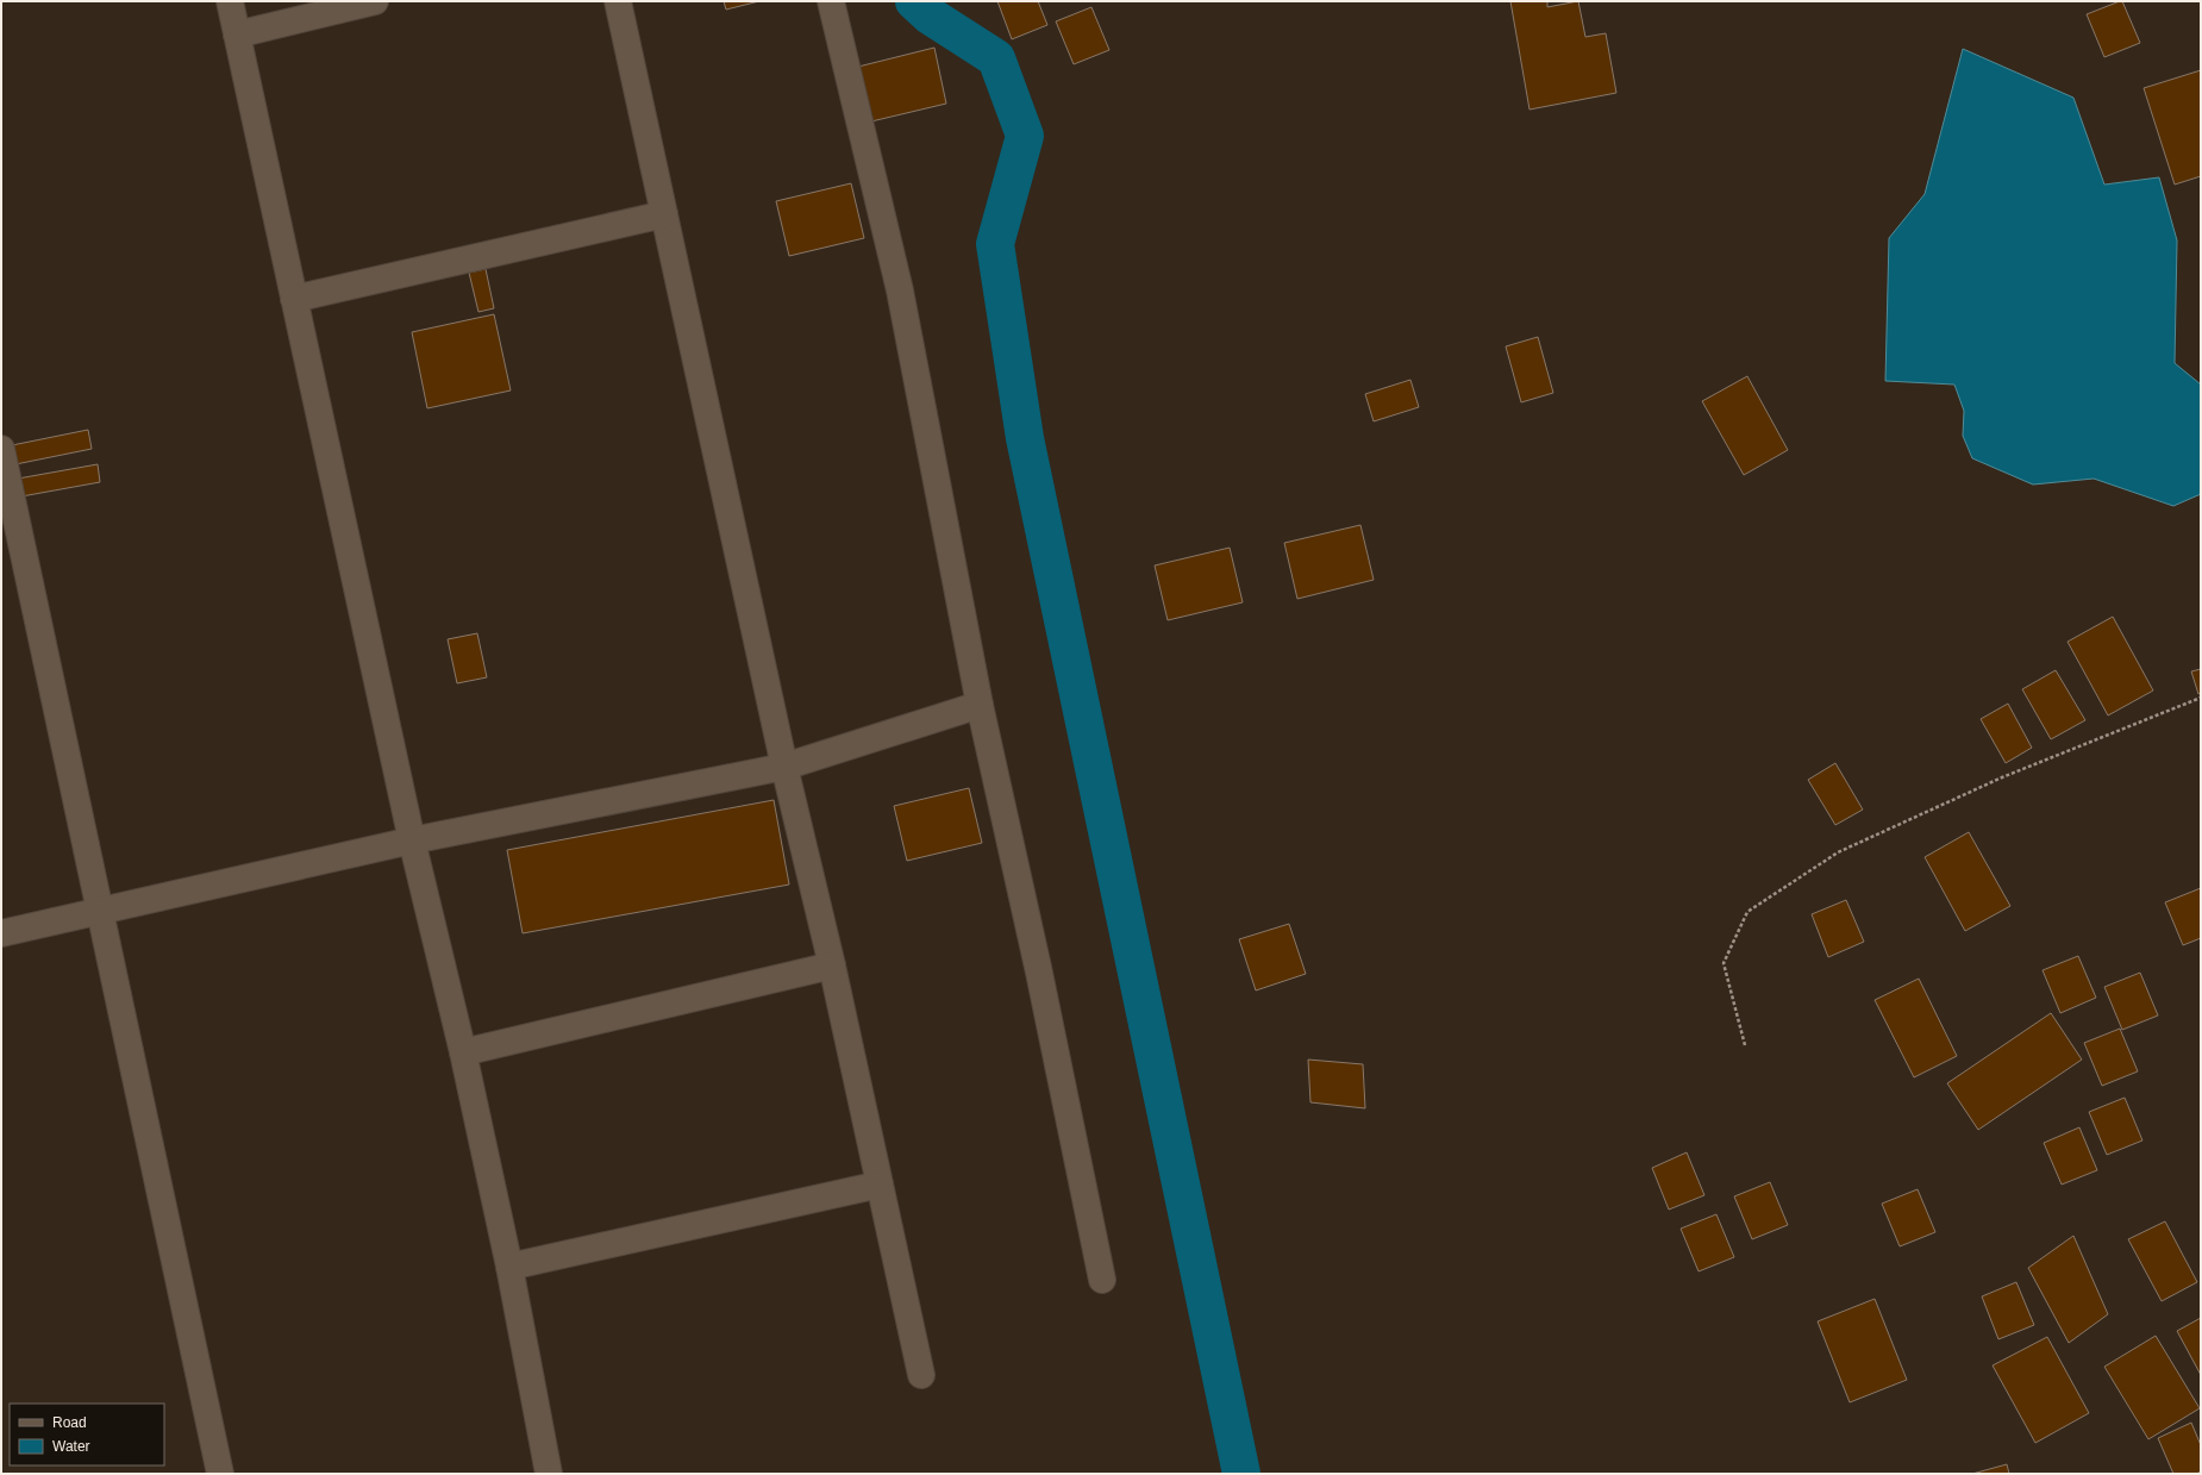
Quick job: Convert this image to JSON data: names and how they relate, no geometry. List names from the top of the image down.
{
  "legend": ["Road", "Water"]
}
